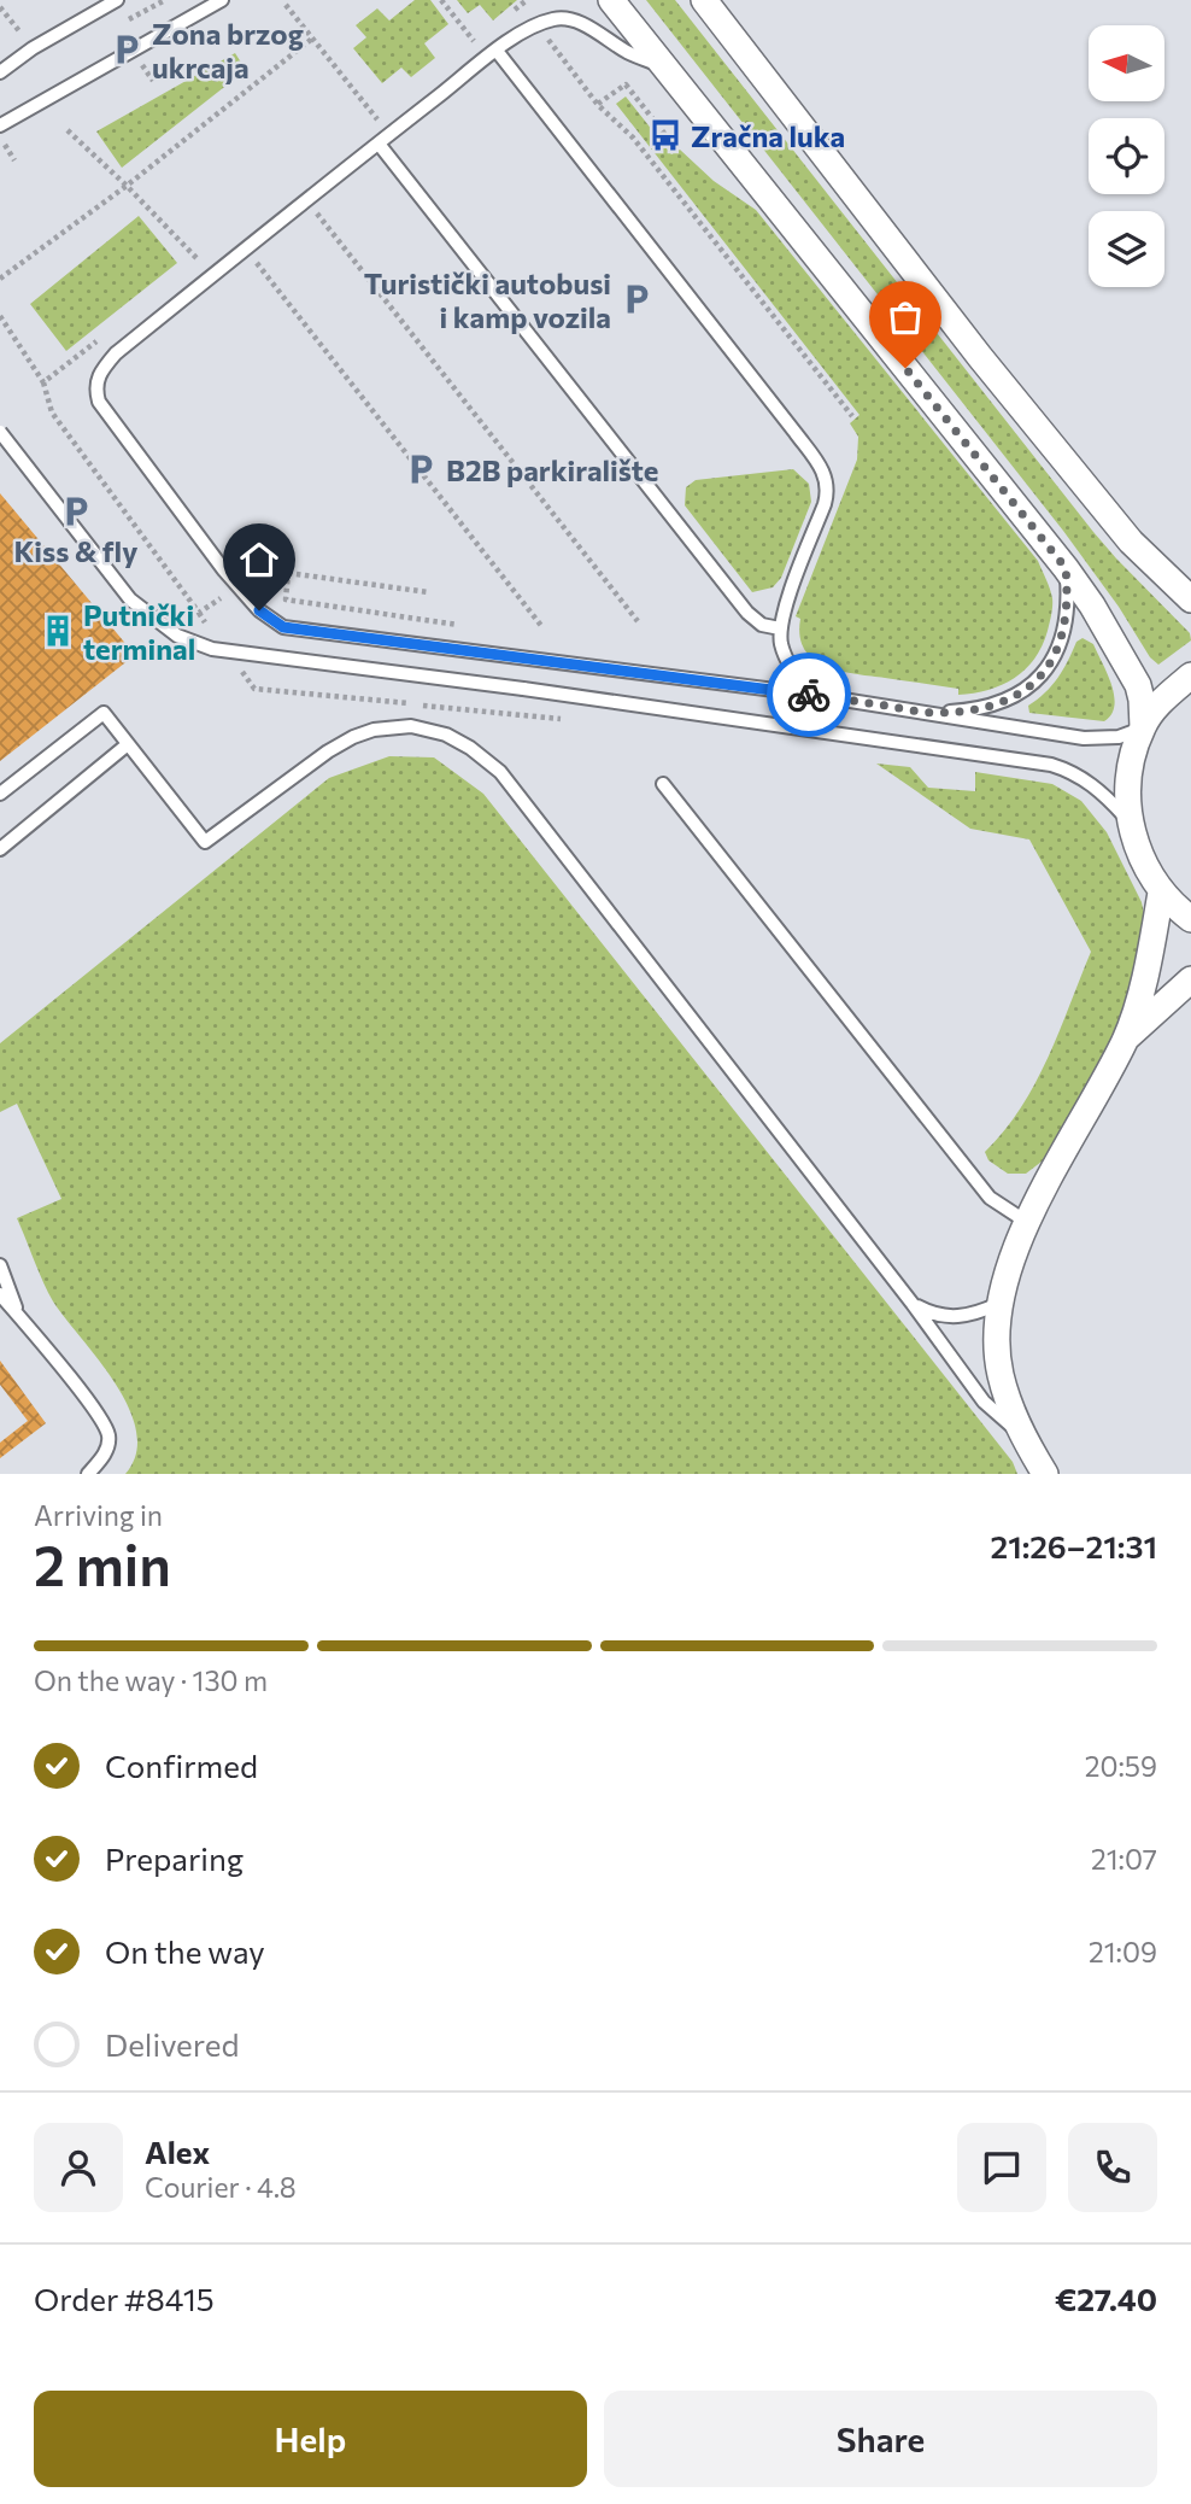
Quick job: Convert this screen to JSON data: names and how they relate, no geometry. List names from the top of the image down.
{
  "places": {
    "parking": [
      "Zona brzog ukrcaja",
      "Turistički autobusi i kamp vozila",
      "B2B parkiralište",
      "Kiss & fly"
    ],
    "bus stop": ["Zračna luka"],
    "building": ["Putnički terminal"]
  },
  "north": "left",
  "page": {
    "heading": ["2 min", "Arriving in", "21:26–21:31"],
    "panel": [
      "Alex",
      "Courier · 4.8",
      "Order #8415",
      "€27.40"
    ],
    "bar": "On the way · 130 m",
    "list": [
      ["Confirmed", "20:59"],
      ["Preparing", "21:07"],
      ["On the way", "21:09"],
      "Delivered"
    ],
    "buttons": ["Help", "Share"]
  }
}
